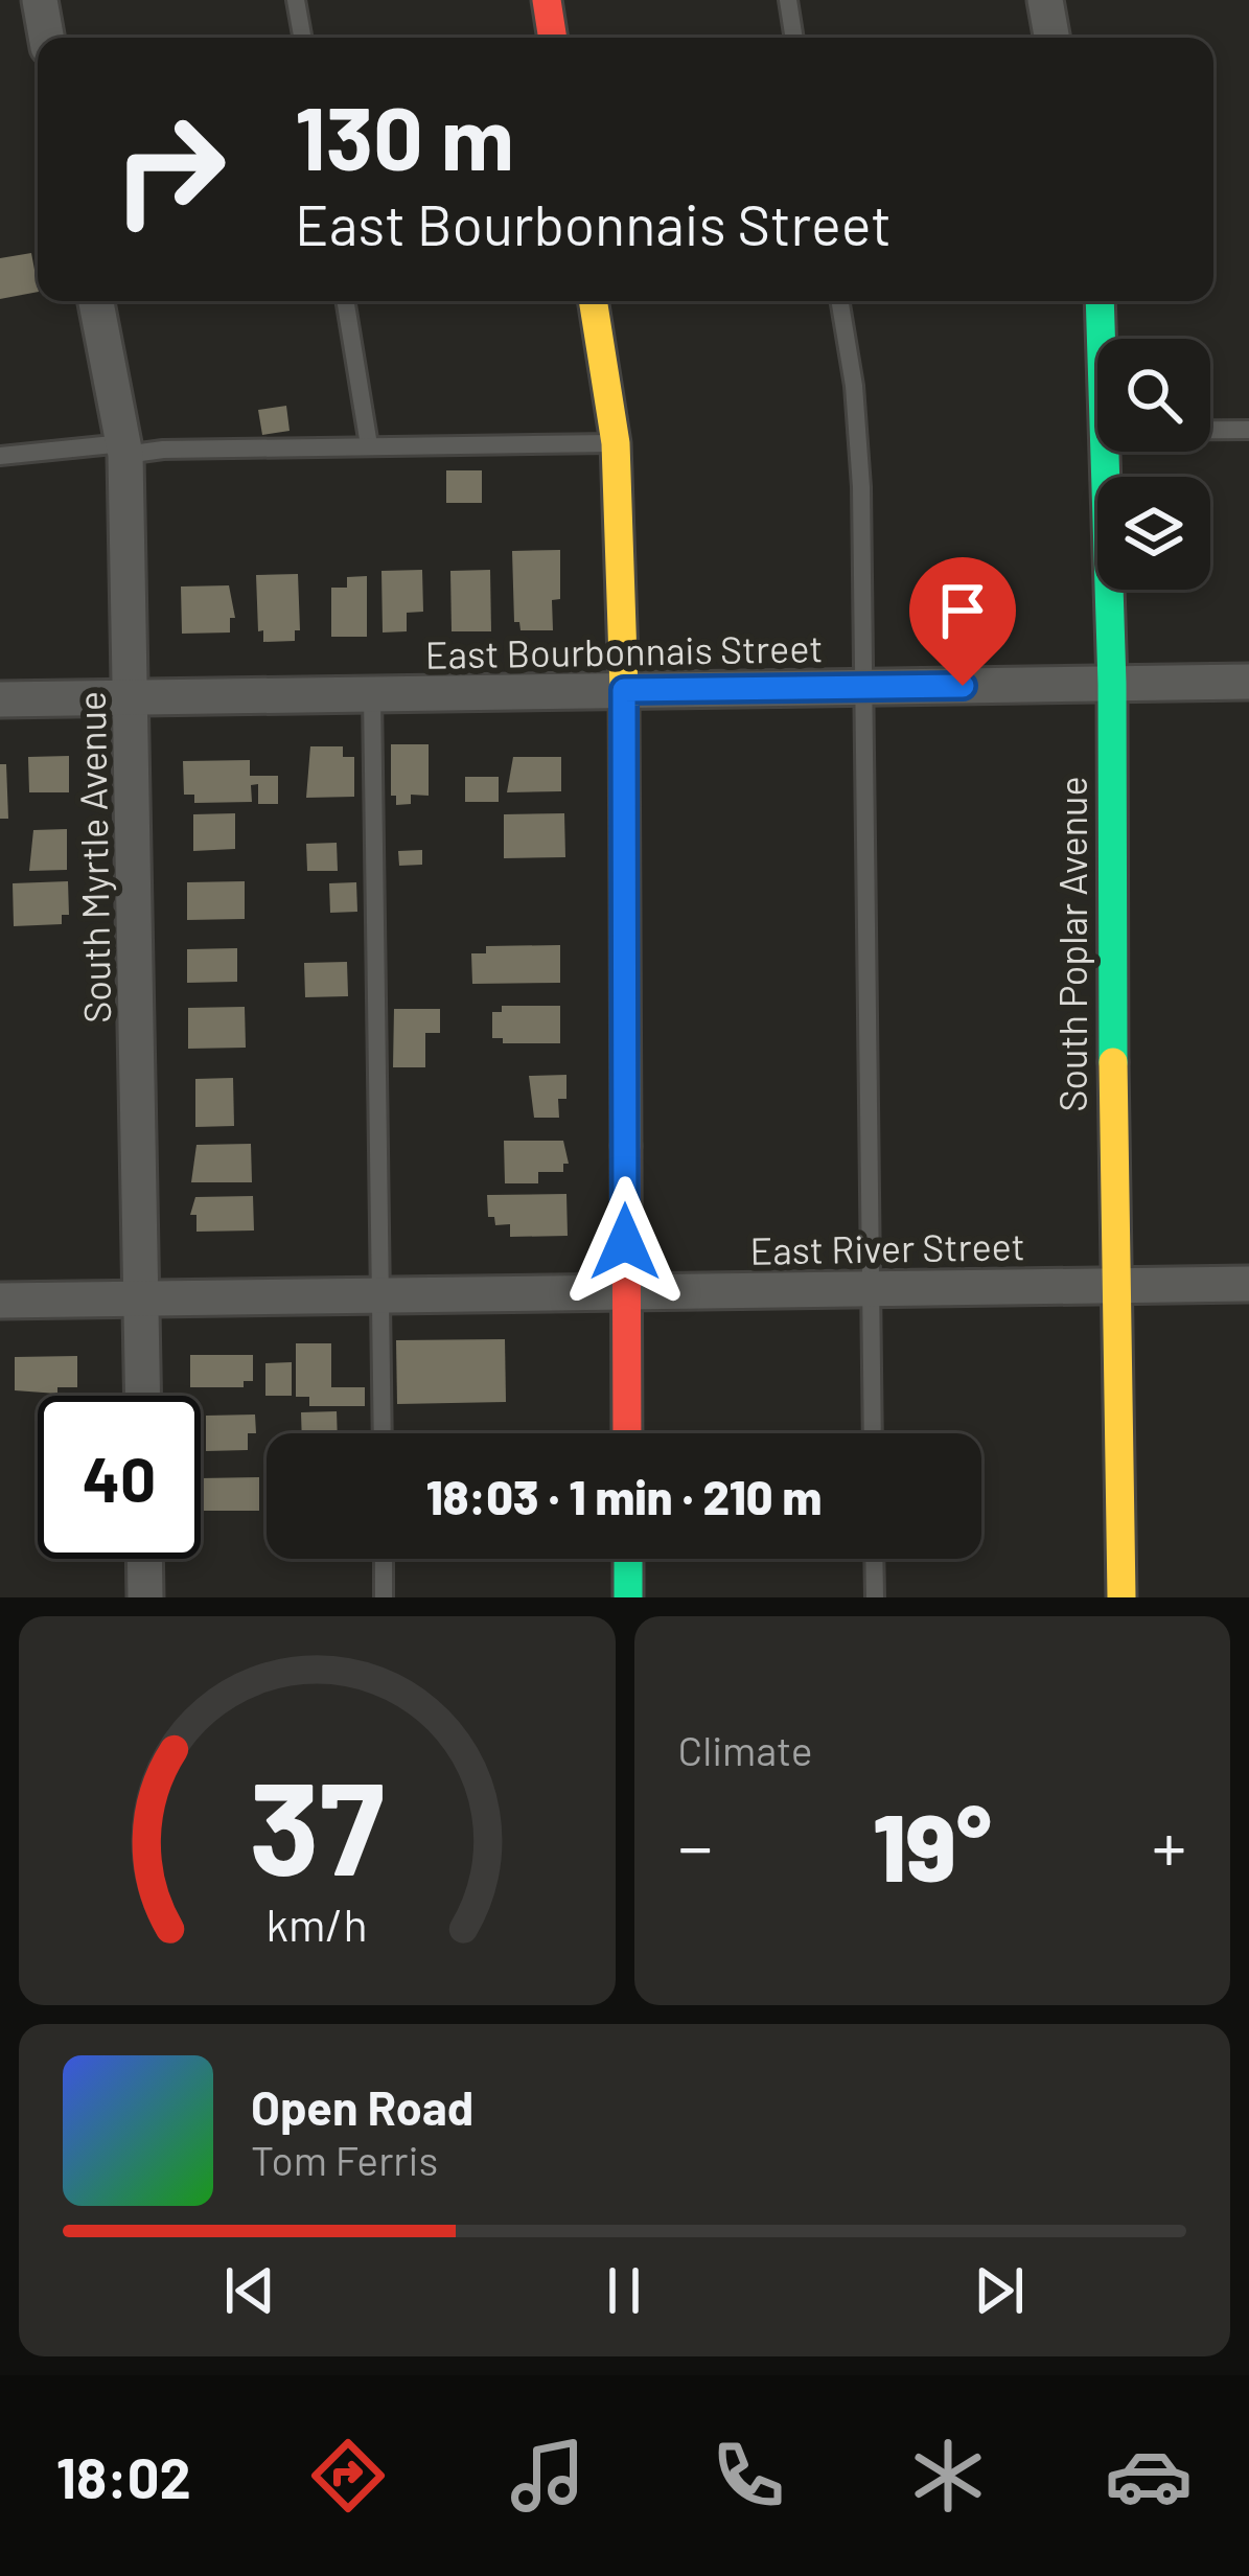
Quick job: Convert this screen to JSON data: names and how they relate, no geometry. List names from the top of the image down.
{
  "streets": {
    "street": [
      "East Bourbonnais Street",
      "South Myrtle Avenue",
      "South Poplar Avenue",
      "East River Street"
    ]
  },
  "crossings": [
    ["East Bourbonnais Street", "South Myrtle Avenue"],
    ["East Bourbonnais Street", "South Poplar Avenue"],
    ["South Myrtle Avenue", "East River Street"],
    ["South Poplar Avenue", "East River Street"]
  ],
  "page": {
    "turn": ["130 m", "East Bourbonnais Street"],
    "limit": "40",
    "trip": "18:03 · 1 min · 210 m",
    "tile": "Climate",
    "heat": ["−", "19°", "+"],
    "song": ["Open Road", "Tom Ferris"],
    "tabs": "18:02",
    "gauge": ["37", "km/h"]
  }
}
